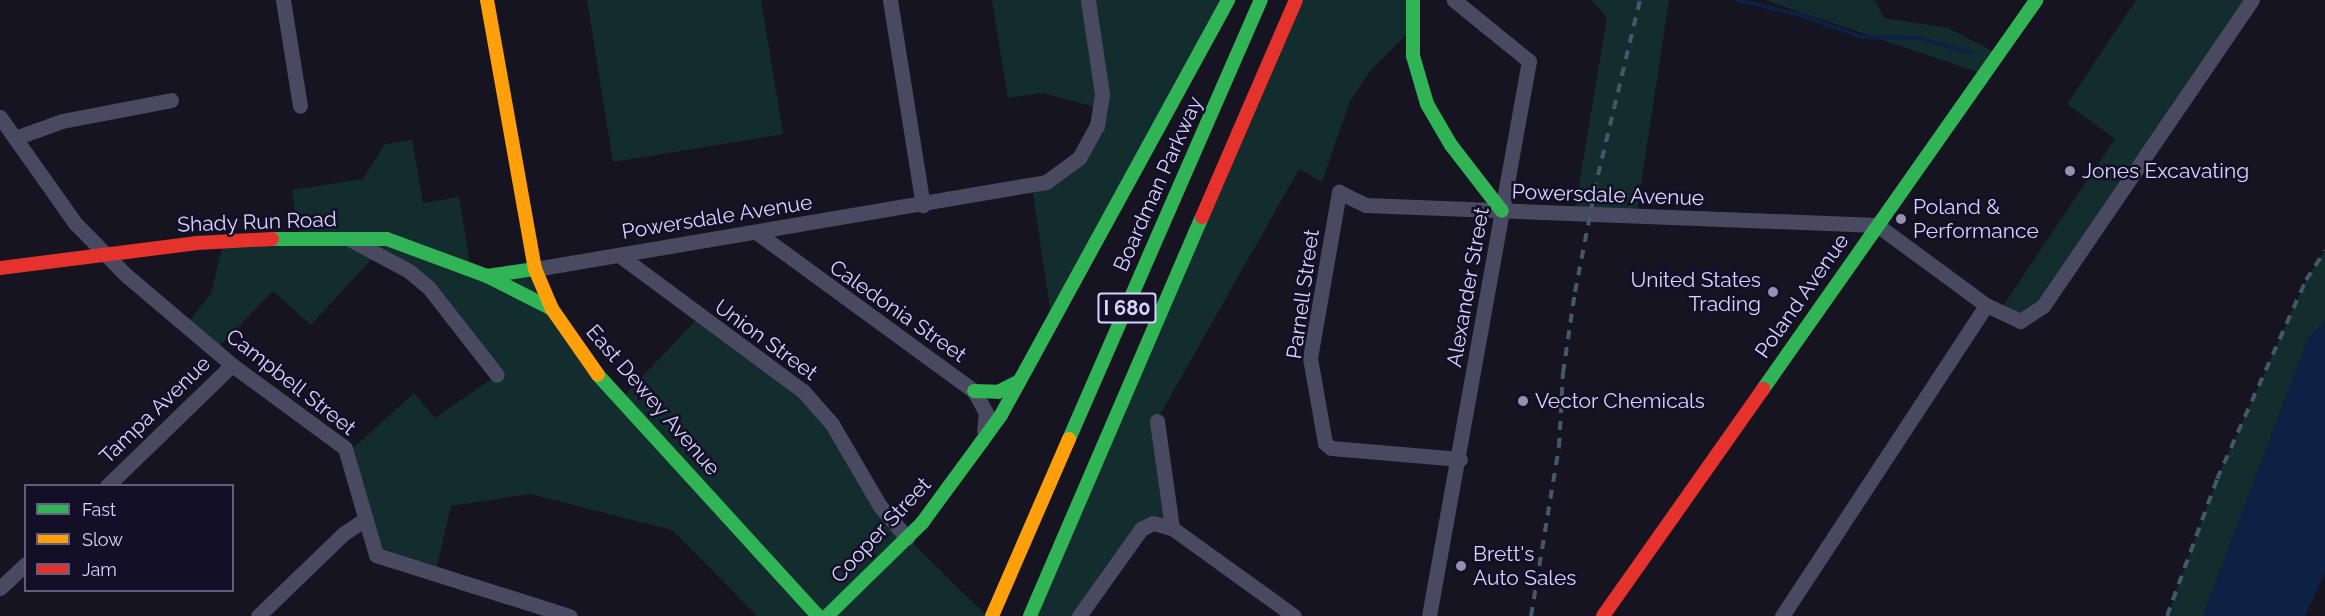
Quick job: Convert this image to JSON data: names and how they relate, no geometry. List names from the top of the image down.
{
  "streets": {
    "main road": [
      "Boardman Parkway",
      "Powersdale Avenue",
      "Shady Run Road",
      "Poland Avenue",
      "I 680",
      "East Dewey Avenue",
      "Cooper Street"
    ],
    "street": [
      "Alexander Street",
      "Parnell Street",
      "Caledonia Street",
      "Union Street",
      "Campbell Street",
      "Tampa Avenue"
    ]
  },
  "crossings": [
    ["Powersdale Avenue", "Shady Run Road"],
    ["Powersdale Avenue", "Alexander Street"],
    ["Powersdale Avenue", "Parnell Street"],
    ["Powersdale Avenue", "Poland Avenue"],
    ["Powersdale Avenue", "Caledonia Street"],
    ["Powersdale Avenue", "Union Street"],
    ["Powersdale Avenue", "East Dewey Avenue"],
    ["Shady Run Road", "Campbell Street"],
    ["Alexander Street", "Parnell Street"],
    ["Caledonia Street", "Cooper Street"],
    ["Union Street", "Cooper Street"],
    ["Campbell Street", "Tampa Avenue"]
  ],
  "places": [
    "Jones Excavating",
    "Poland & Performance",
    "United States Trading",
    "Vector Chemicals",
    "Brett's Auto Sales"
  ],
  "legend": ["Fast", "Slow", "Jam"]
}
